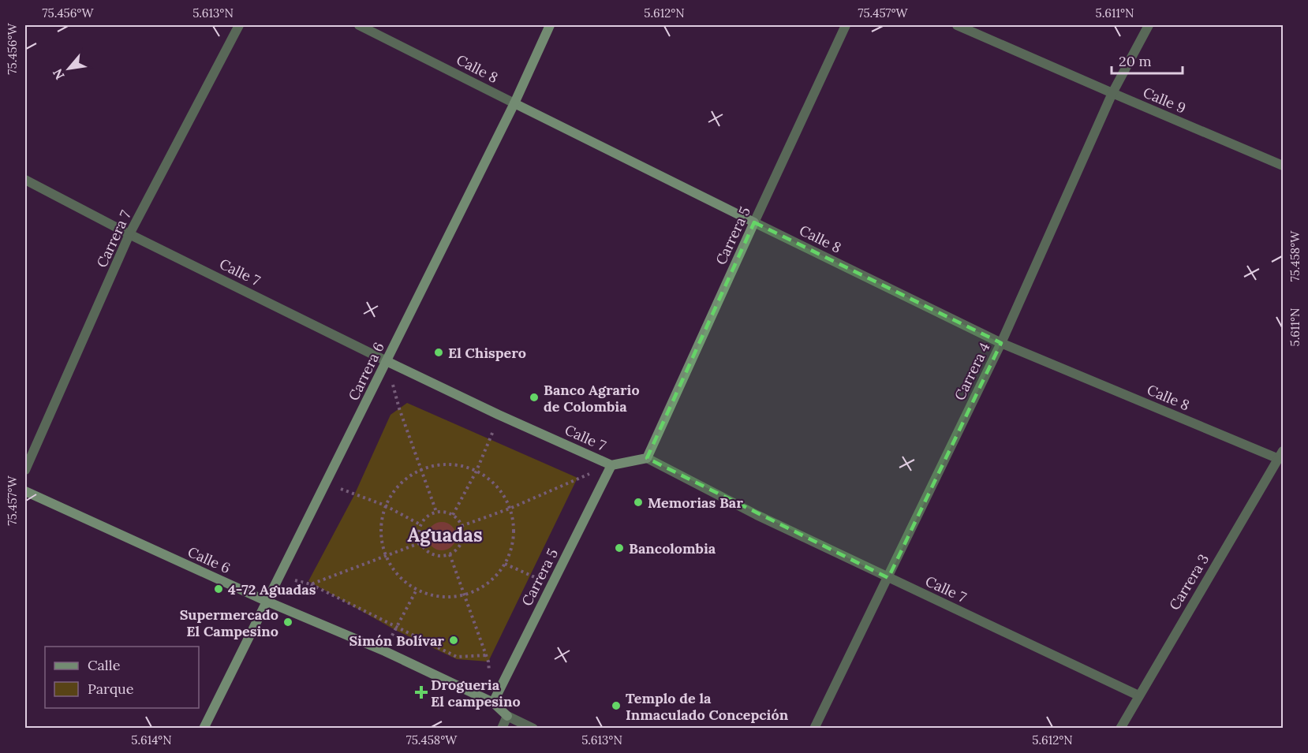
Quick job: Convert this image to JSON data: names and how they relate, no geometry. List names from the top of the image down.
{
  "streets": {
    "main road": [
      "Calle 8",
      "Carrera 5",
      "Calle 7",
      "Carrera 6",
      "Calle 6"
    ],
    "street": [
      "Calle 9",
      "Carrera 7",
      "Carrera 4",
      "Carrera 3"
    ]
  },
  "crossings": [
    ["Calle 8", "Carrera 5"],
    ["Calle 8", "Carrera 6"],
    ["Calle 8", "Carrera 4"],
    ["Calle 8", "Carrera 3"],
    ["Calle 9", "Carrera 4"],
    ["Carrera 5", "Calle 7"],
    ["Carrera 5", "Calle 6"],
    ["Carrera 7", "Calle 7"],
    ["Calle 7", "Carrera 6"],
    ["Calle 7", "Carrera 4"],
    ["Calle 7", "Carrera 3"],
    ["Carrera 6", "Calle 6"]
  ],
  "districts": ["Aguadas"],
  "places": {
    "other": [
      "El Chispero",
      "Banco Agrario de Colombia",
      "Memorias Bar",
      "Bancolombia",
      "4-72 Aguadas",
      "Supermercado El Campesino",
      "Simón Bolívar",
      "Templo de la Inmaculado Concepción"
    ],
    "health": ["Drogueria El campesino"]
  },
  "legend": ["Calle", "Parque"],
  "scale_bar": "20 m",
  "north": "bottom left",
  "coordinates": [
    "75.456°W",
    "5.613°N",
    "5.612°N",
    "75.457°W",
    "5.611°N",
    "75.458°W",
    "5.614°N"
  ]
}
